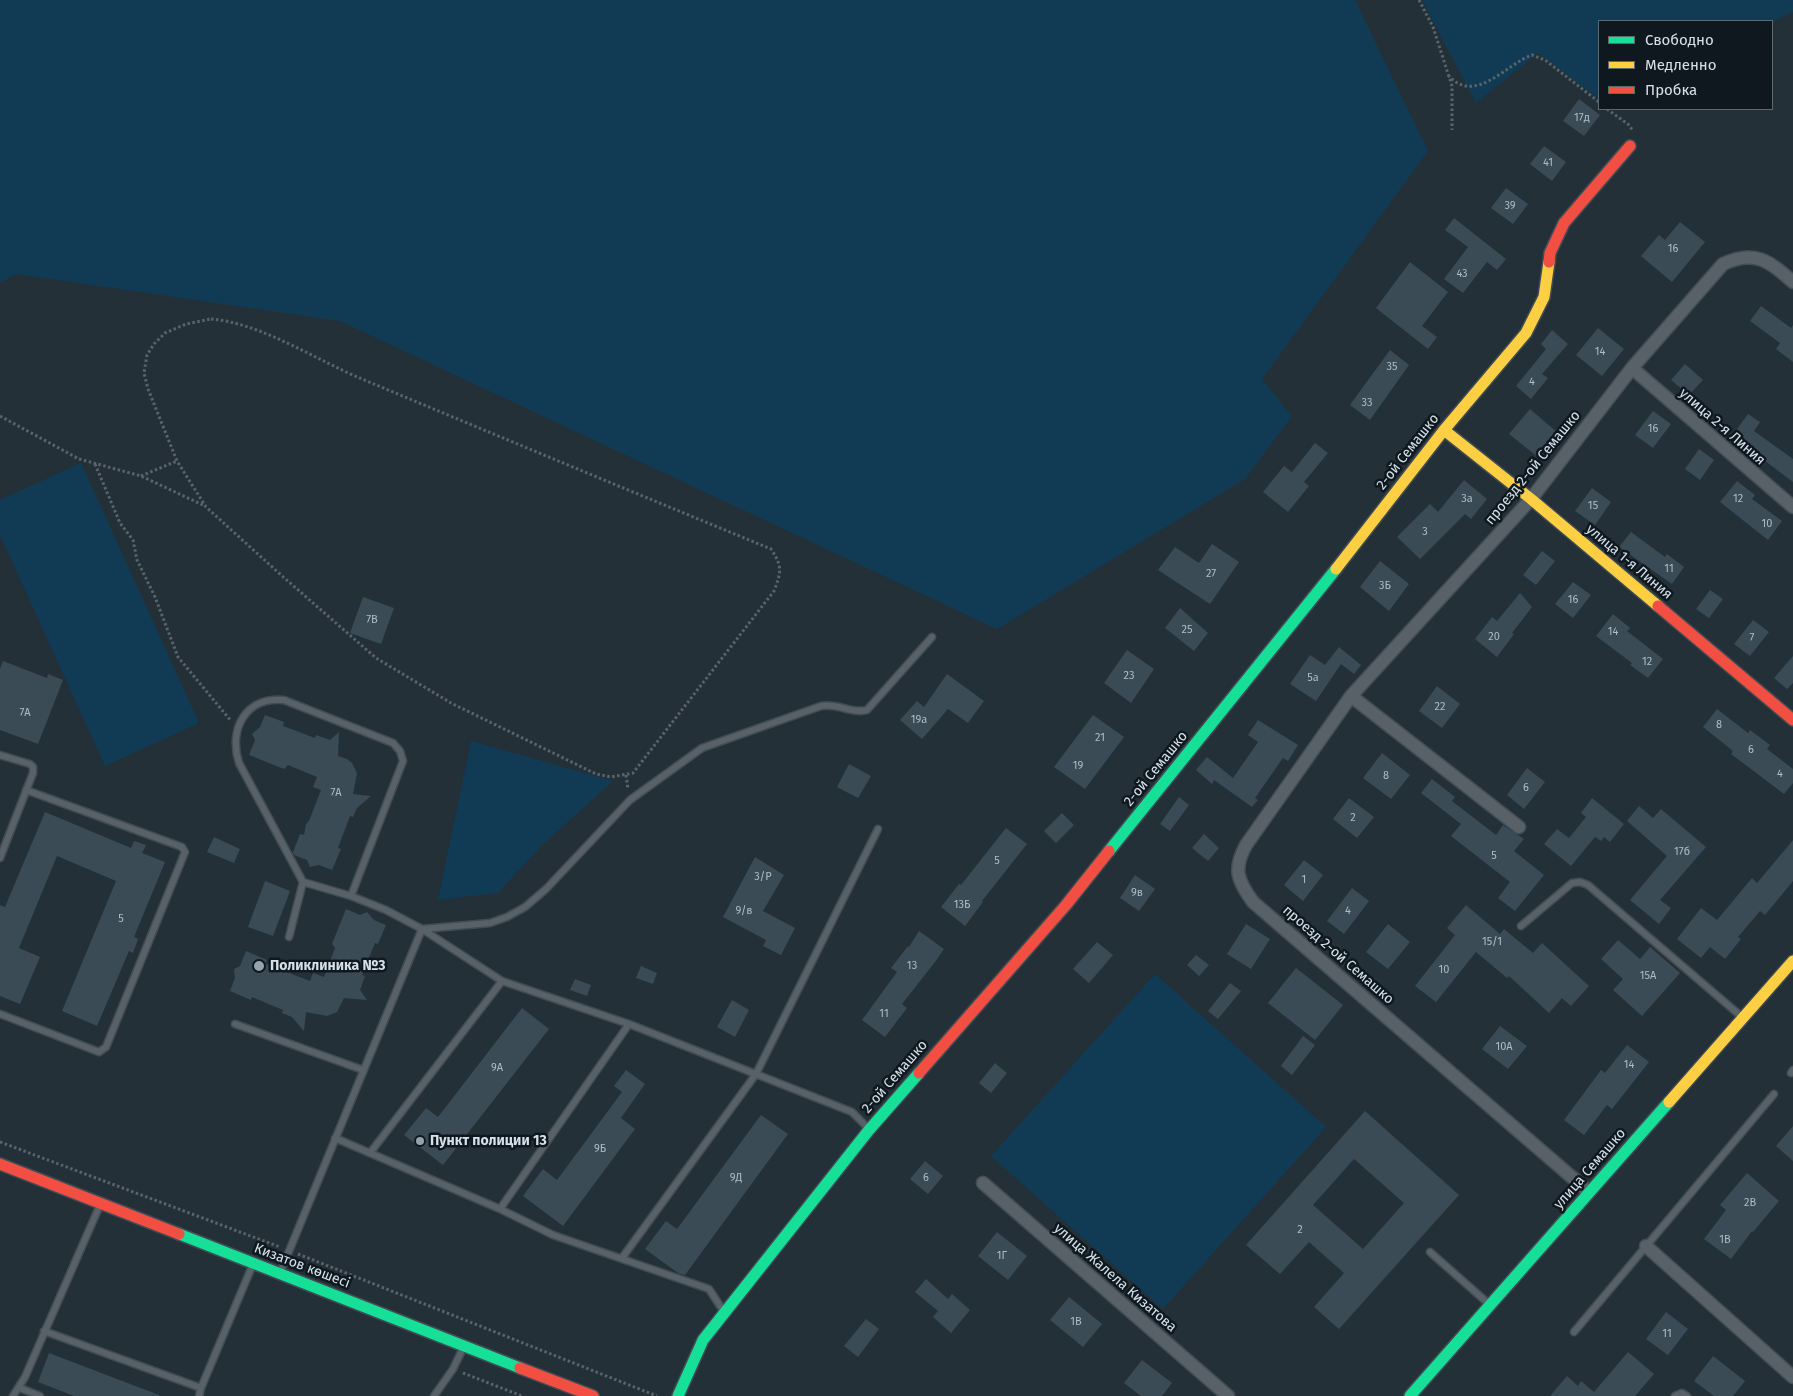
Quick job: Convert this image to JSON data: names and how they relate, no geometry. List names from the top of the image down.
{
  "streets": {
    "street": [
      "улица 2-я Линия",
      "2-ой Семашко",
      "проезд 2-ой Семашко",
      "улица 1-я Линия",
      "улица Семашко",
      "Кизатов көшесі",
      "улица Жалела Кизатова"
    ]
  },
  "crossings": [
    ["улица 2-я Линия", "проезд 2-ой Семашко"],
    ["2-ой Семашко", "улица 1-я Линия"],
    ["проезд 2-ой Семашко", "улица 1-я Линия"],
    ["проезд 2-ой Семашко", "улица Семашко"]
  ],
  "places": ["Поликлиника №3", "Пункт полиции 13"],
  "house_numbers": [
    "17д",
    "41",
    "39",
    "16",
    "43",
    "14",
    "35",
    "4",
    "33",
    "16",
    "3а",
    "12",
    "15",
    "10",
    "3",
    "11",
    "27",
    "3Б",
    "16",
    "7В",
    "25",
    "14",
    "20",
    "7",
    "12",
    "23",
    "5а",
    "22",
    "7А",
    "19а",
    "8",
    "21",
    "6",
    "19",
    "4",
    "8",
    "6",
    "7А",
    "2",
    "17б",
    "5",
    "5",
    "3/Р",
    "1",
    "9в",
    "13Б",
    "9/в",
    "4",
    "5",
    "15/1",
    "13",
    "10",
    "15А",
    "11",
    "10А",
    "14",
    "9А",
    "9Б",
    "9Д",
    "6",
    "2В",
    "2",
    "1В",
    "1Г",
    "1В",
    "11"
  ],
  "legend": ["Свободно", "Медленно", "Пробка"]
}
